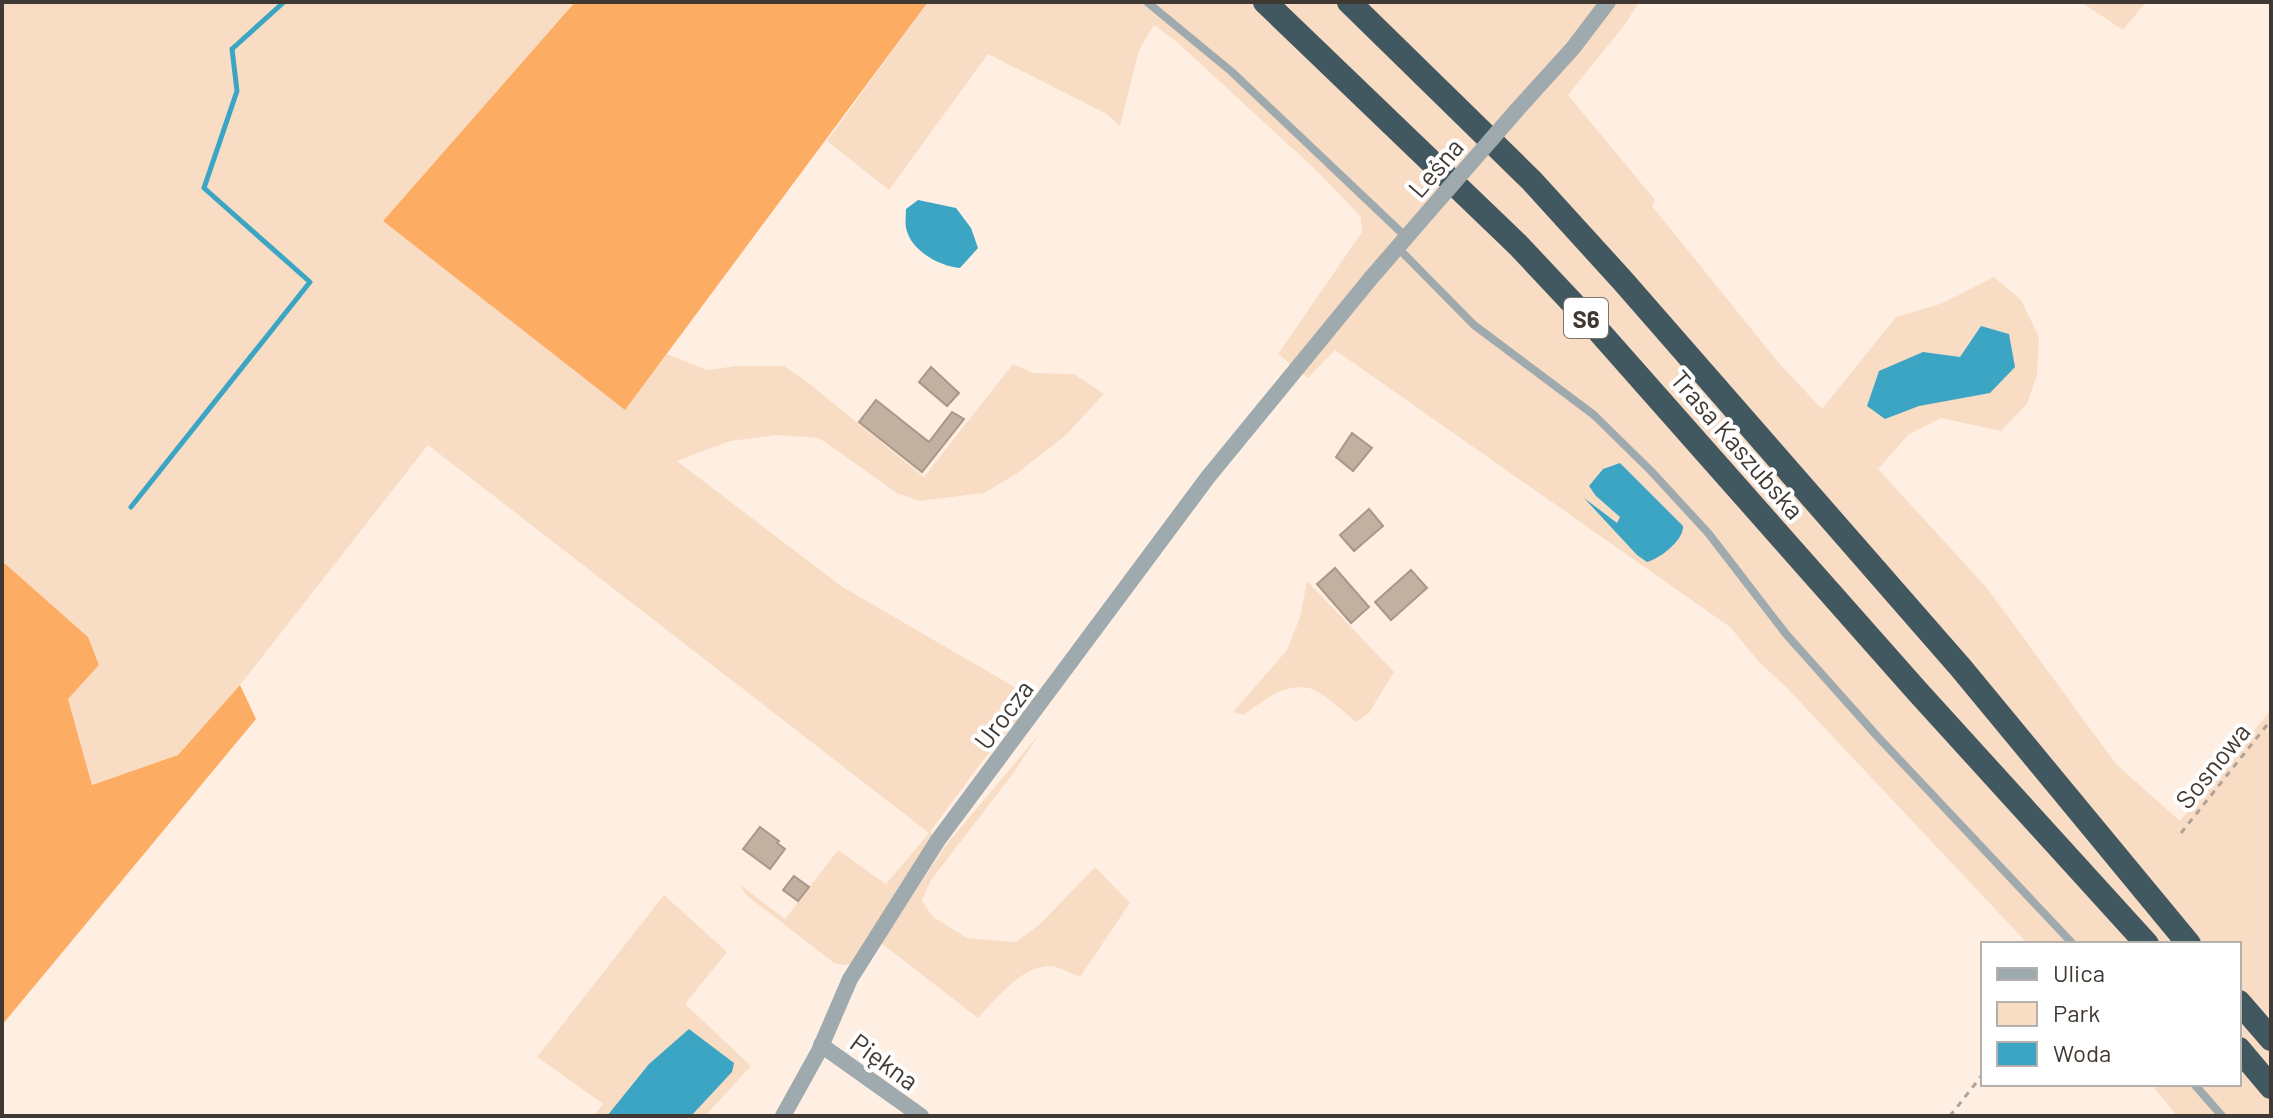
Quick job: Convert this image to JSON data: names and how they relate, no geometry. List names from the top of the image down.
{
  "streets": {
    "highway": ["S6", "Trasa Kaszubska"],
    "street": ["Leśna", "Urocza", "Piękna"],
    "path": ["Sosnowa"]
  },
  "crossings": [
    ["Leśna", "Urocza"],
    ["Urocza", "Piękna"]
  ],
  "legend": ["Ulica", "Park", "Woda"]
}
